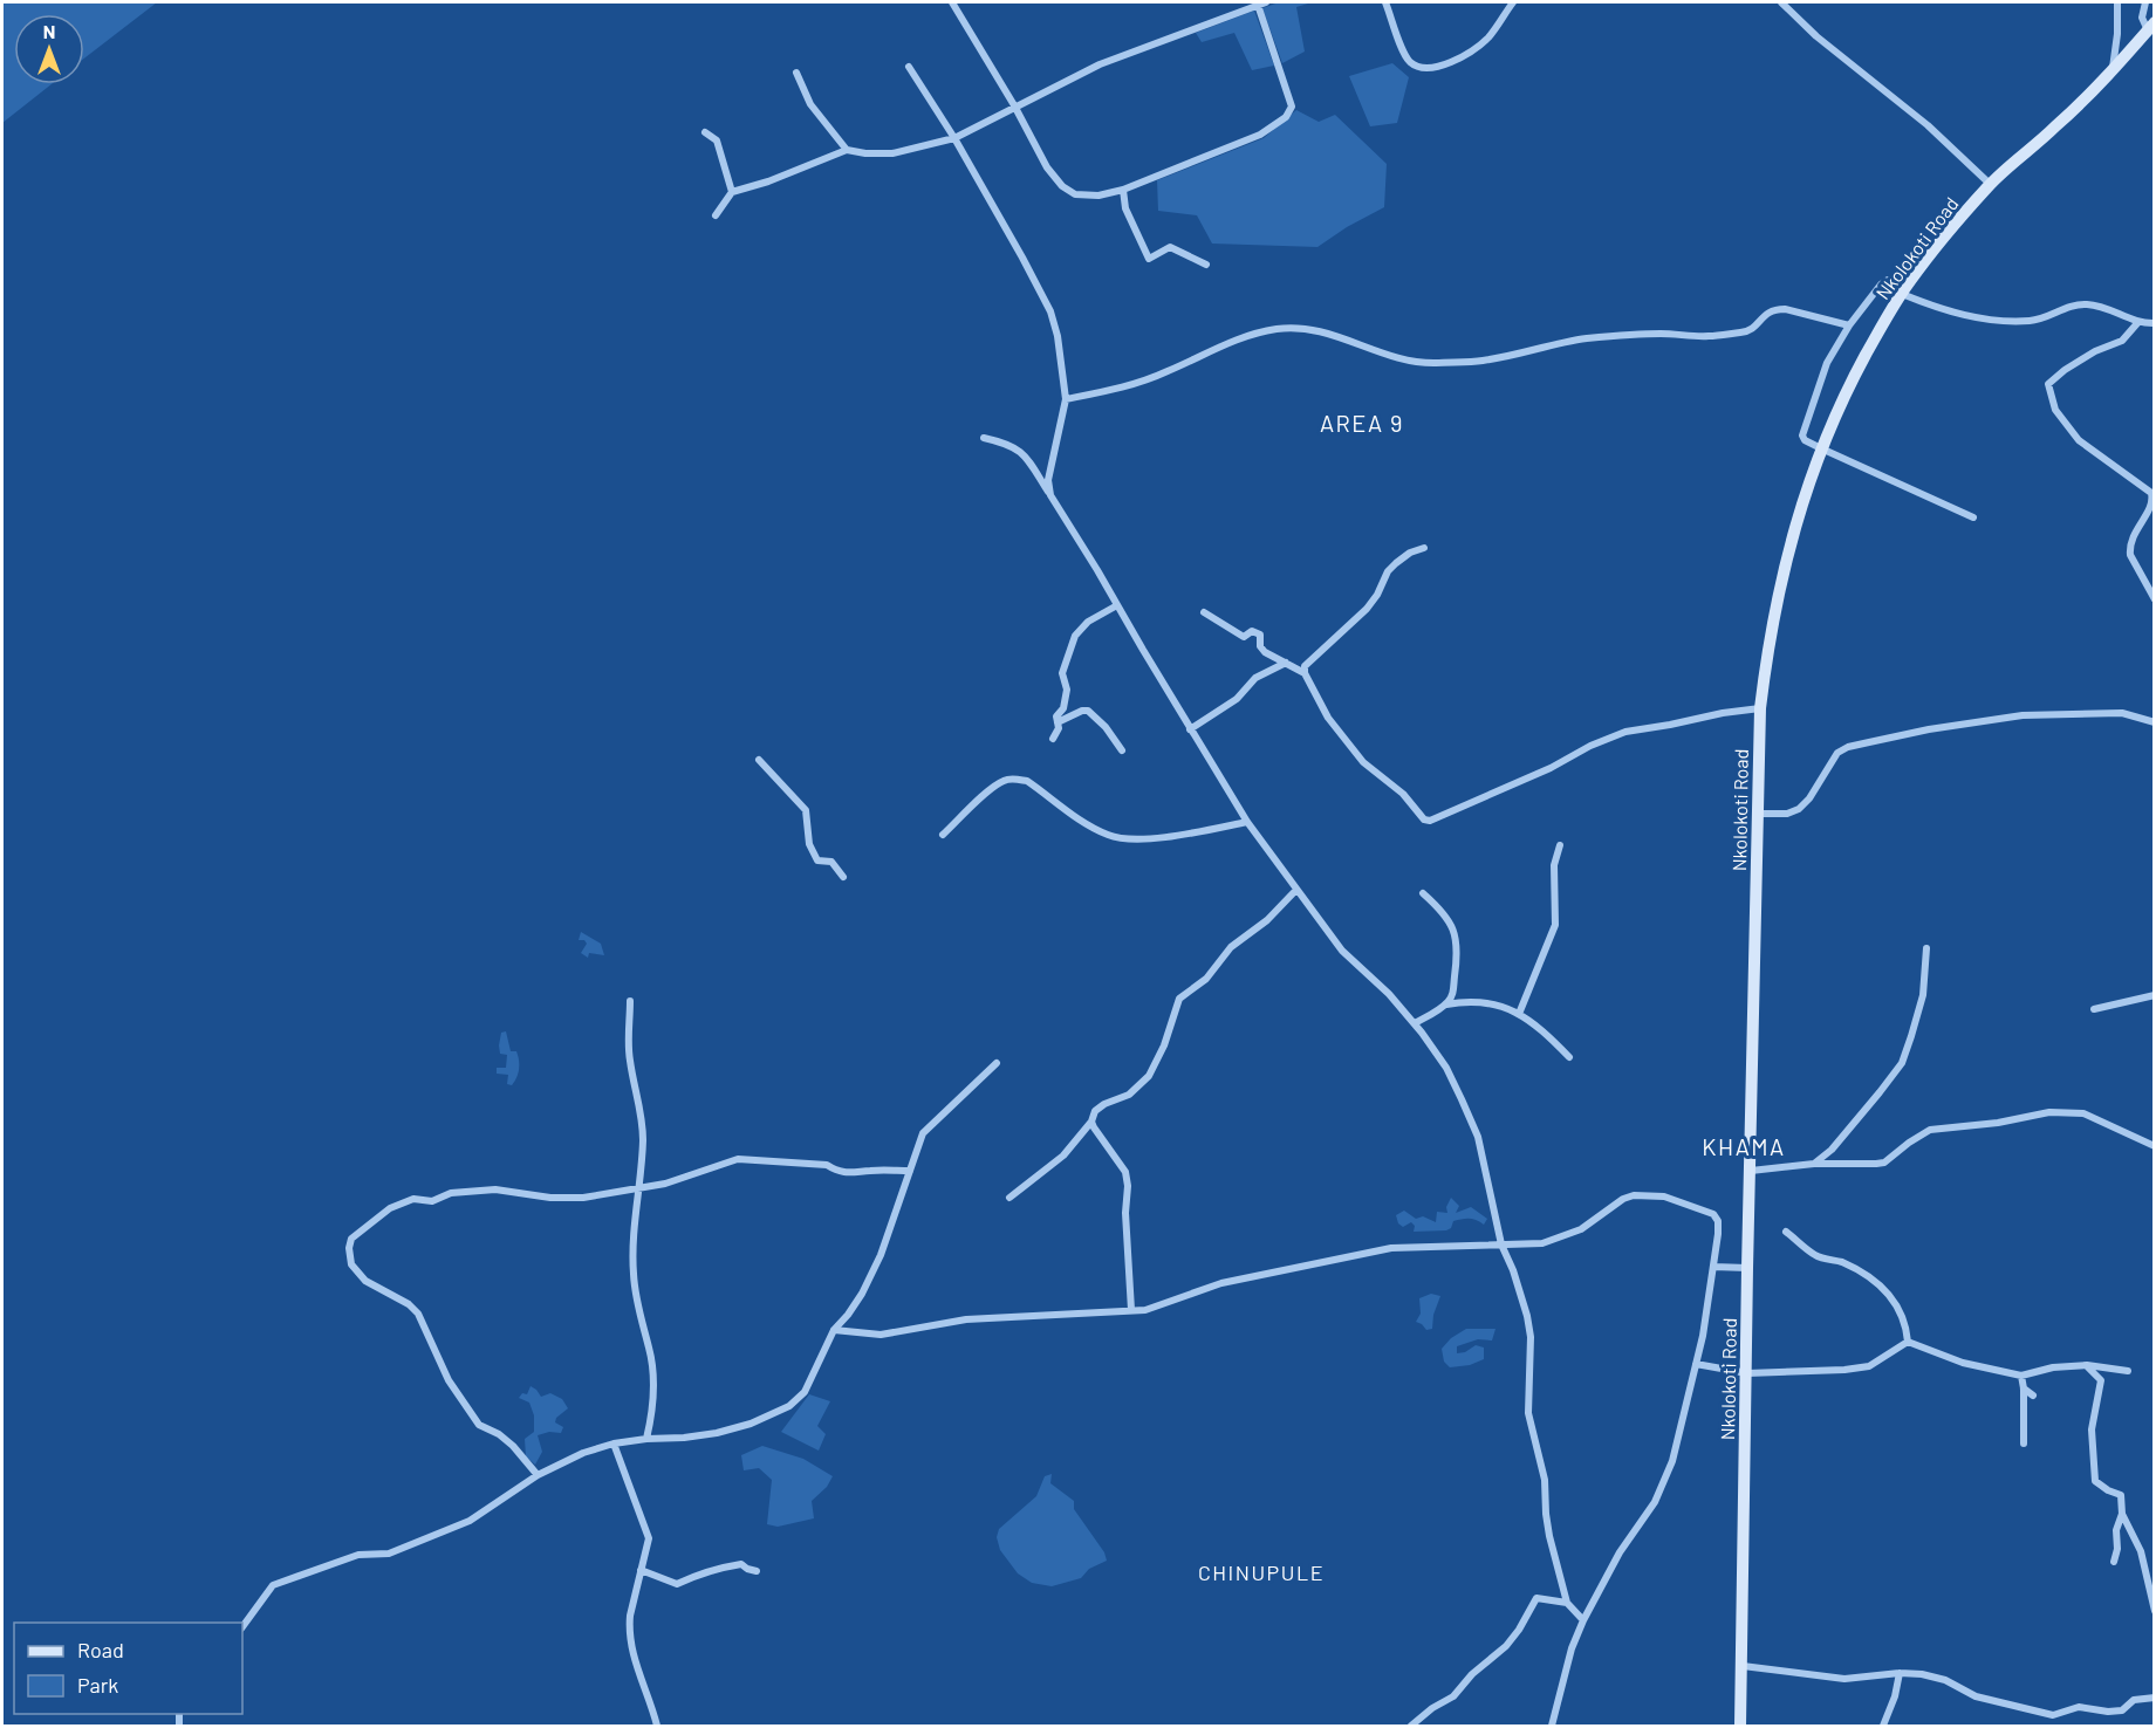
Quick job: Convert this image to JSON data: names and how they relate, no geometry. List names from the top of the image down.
{
  "streets": {
    "main road": ["Nkolokoti Road"]
  },
  "districts": ["AREA 9", "KHAMA", "CHINUPULE"],
  "legend": ["Road", "Park"],
  "north": "top"
}
